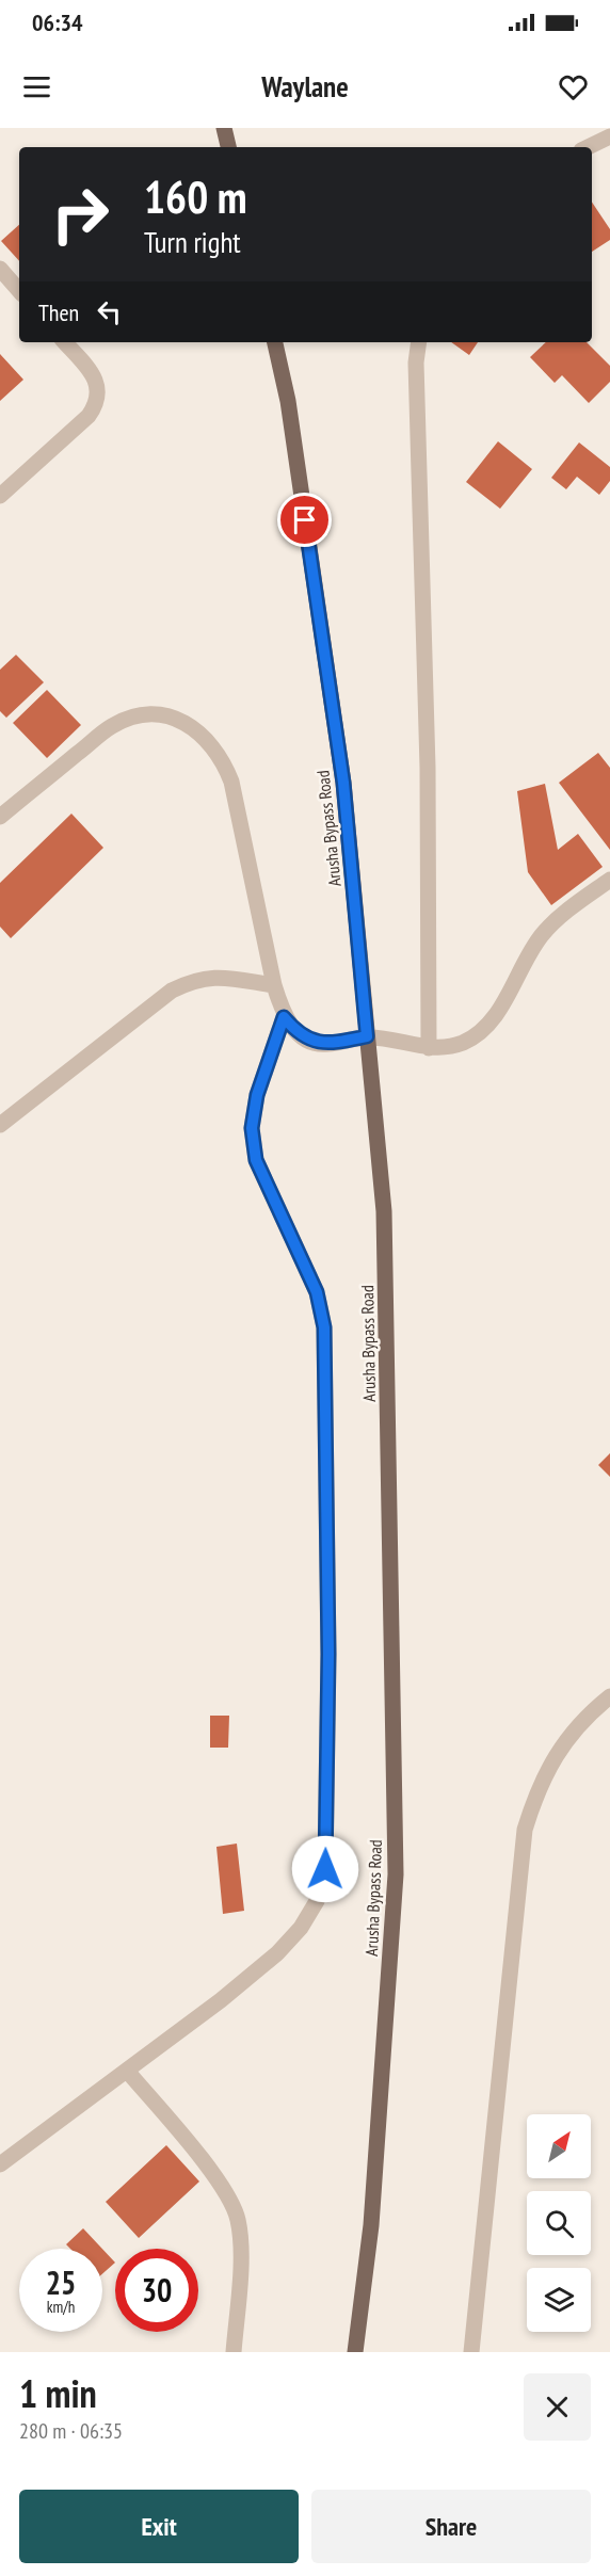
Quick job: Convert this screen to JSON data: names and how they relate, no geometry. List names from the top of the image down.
{
  "streets": {
    "main road": ["Arusha Bypass Road"]
  },
  "north": "top right",
  "page": {
    "status": "06:34",
    "header": "Waylane",
    "turn": ["160 m", "Turn right"],
    "then": "Then",
    "speed": "25 km/h",
    "limit": "30",
    "heading": ["1 min", "280 m · 06:35"],
    "buttons": ["Exit", "Share"]
  }
}
